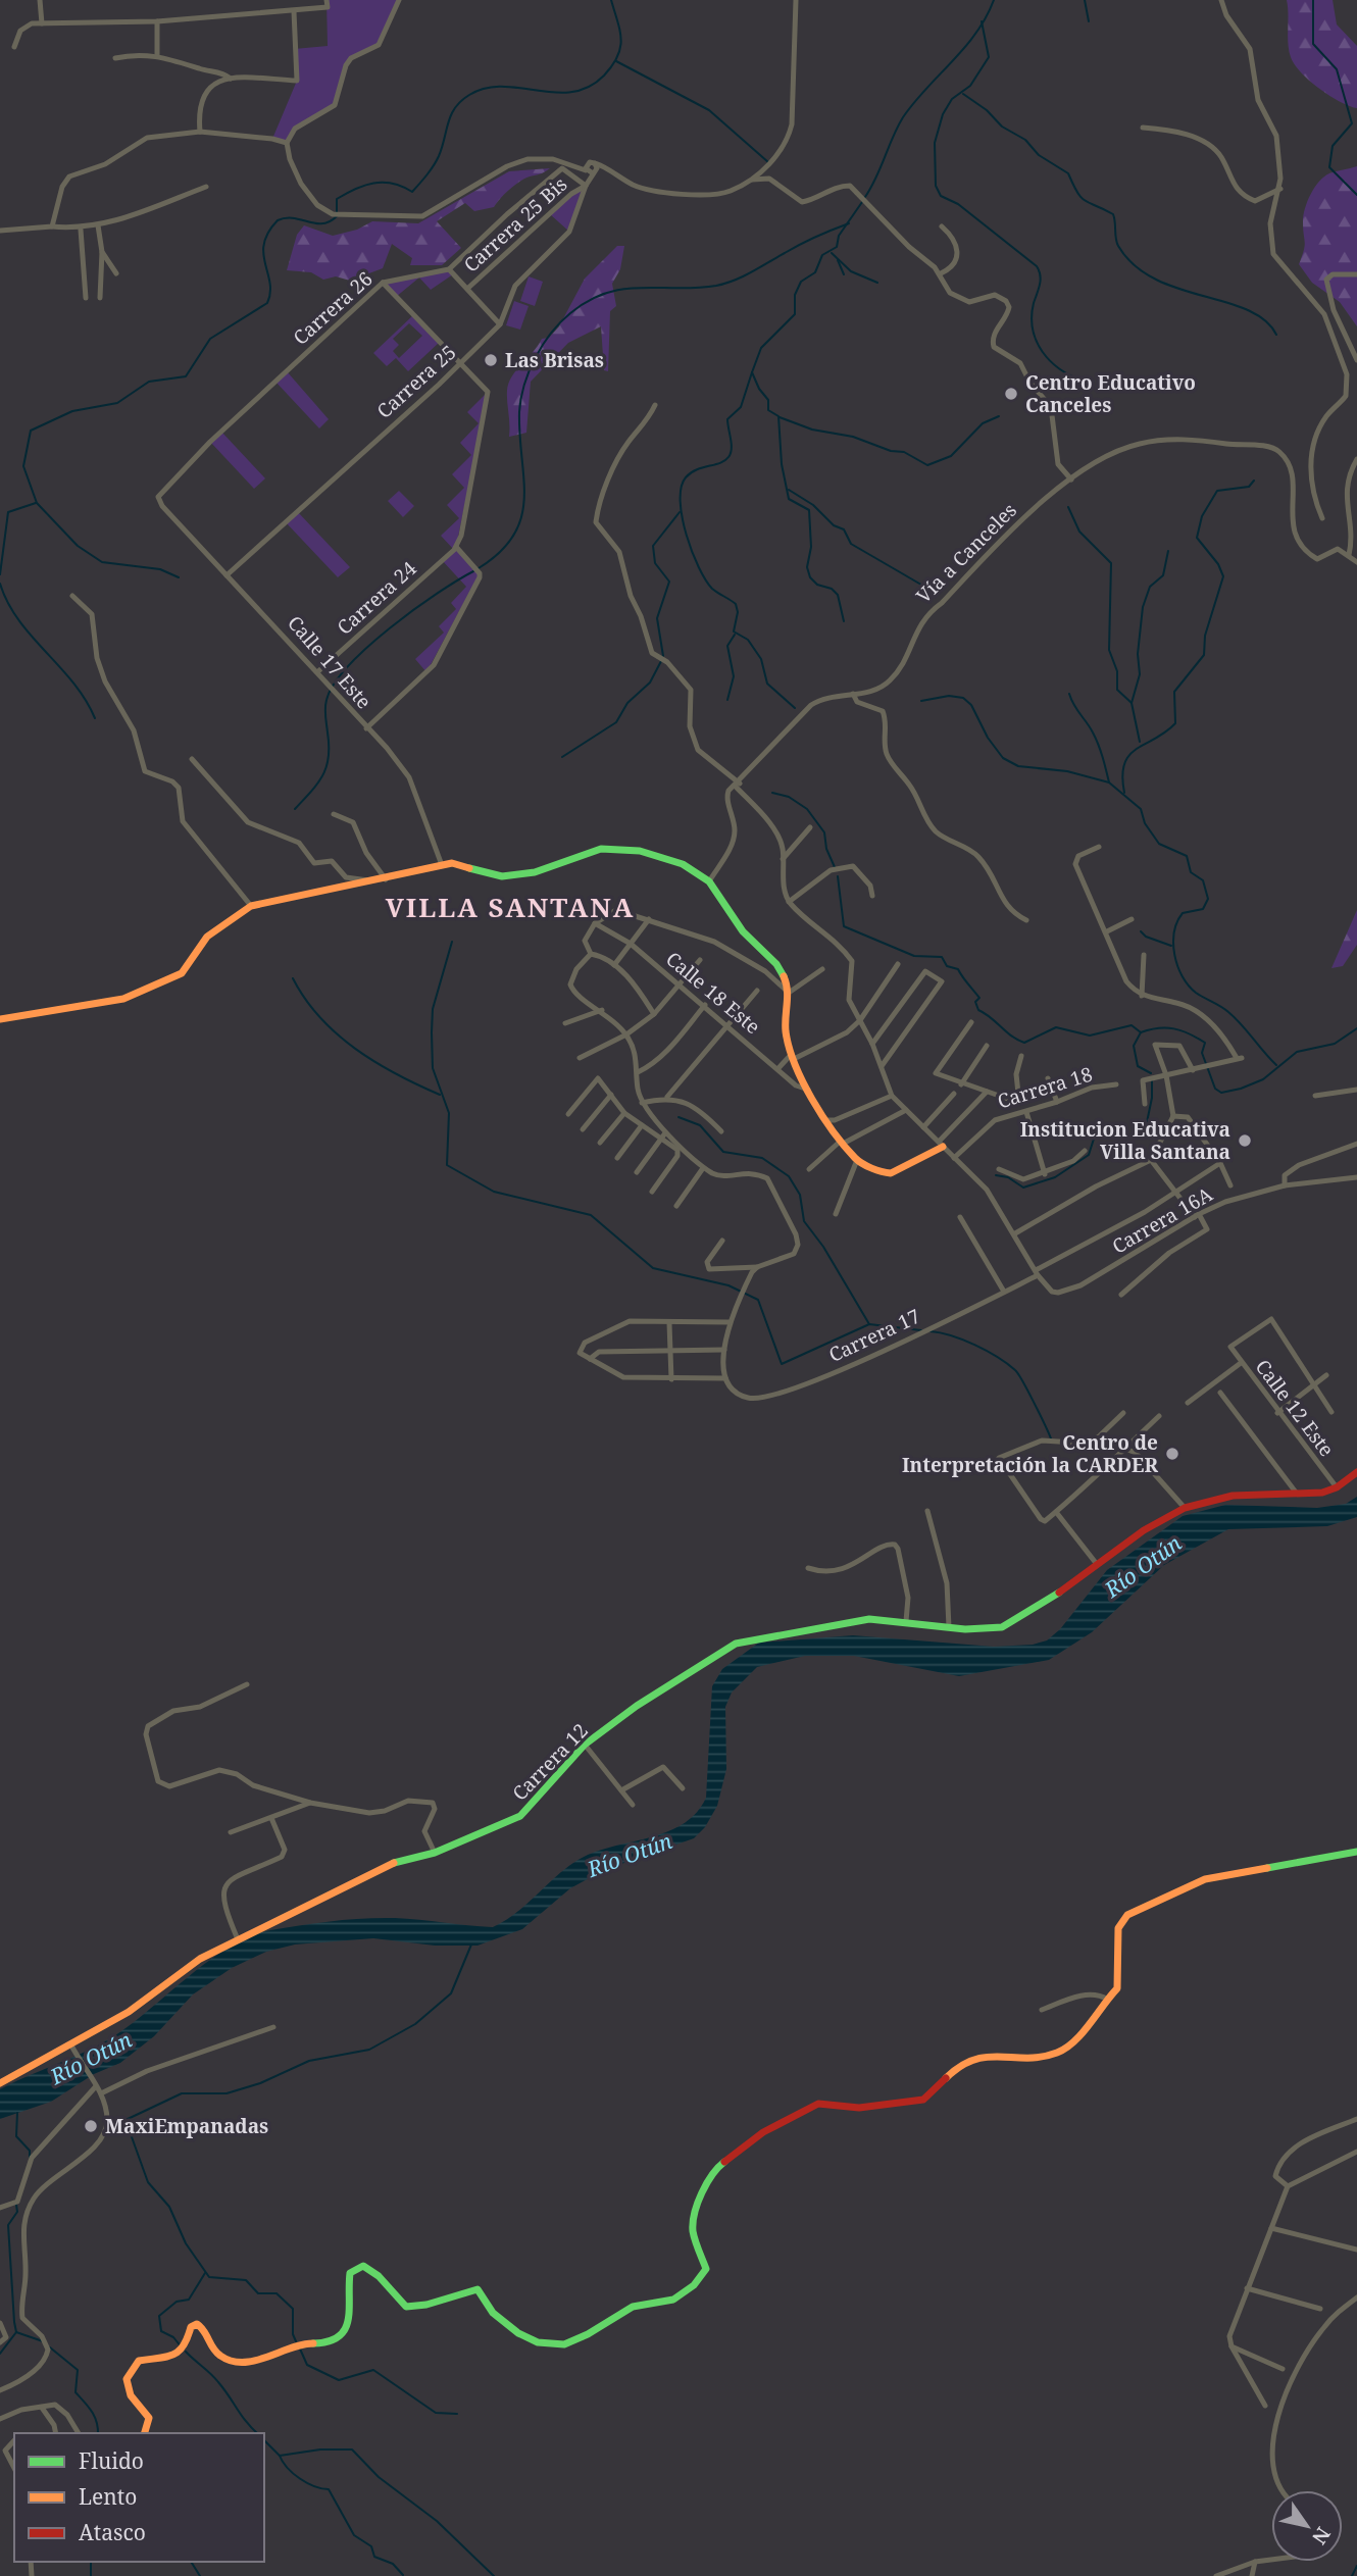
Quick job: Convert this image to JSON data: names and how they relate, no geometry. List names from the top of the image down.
{
  "streets": {
    "street": [
      "Carrera 25 Bis",
      "Carrera 26",
      "Carrera 25",
      "Vía a Canceles",
      "Carrera 24",
      "Calle 17 Este",
      "Calle 18 Este",
      "Carrera 18",
      "Carrera 16A",
      "Carrera 17",
      "Calle 12 Este",
      "Carrera 12"
    ]
  },
  "crossings": [
    ["Carrera 25 Bis", "Carrera 25"],
    ["Carrera 26", "Calle 17 Este"],
    ["Carrera 25", "Calle 17 Este"],
    ["Carrera 24", "Calle 17 Este"],
    ["Carrera 16A", "Carrera 17"],
    ["Calle 12 Este", "Carrera 12"]
  ],
  "districts": ["VILLA SANTANA"],
  "water": ["Río Otún"],
  "places": [
    "Las Brisas",
    "Centro Educativo Canceles",
    "Institucion Educativa Villa Santana",
    "Centro de Interpretación la CARDER",
    "MaxiEmpanadas"
  ],
  "legend": ["Fluido", "Lento", "Atasco"],
  "north": "bottom right"
}
